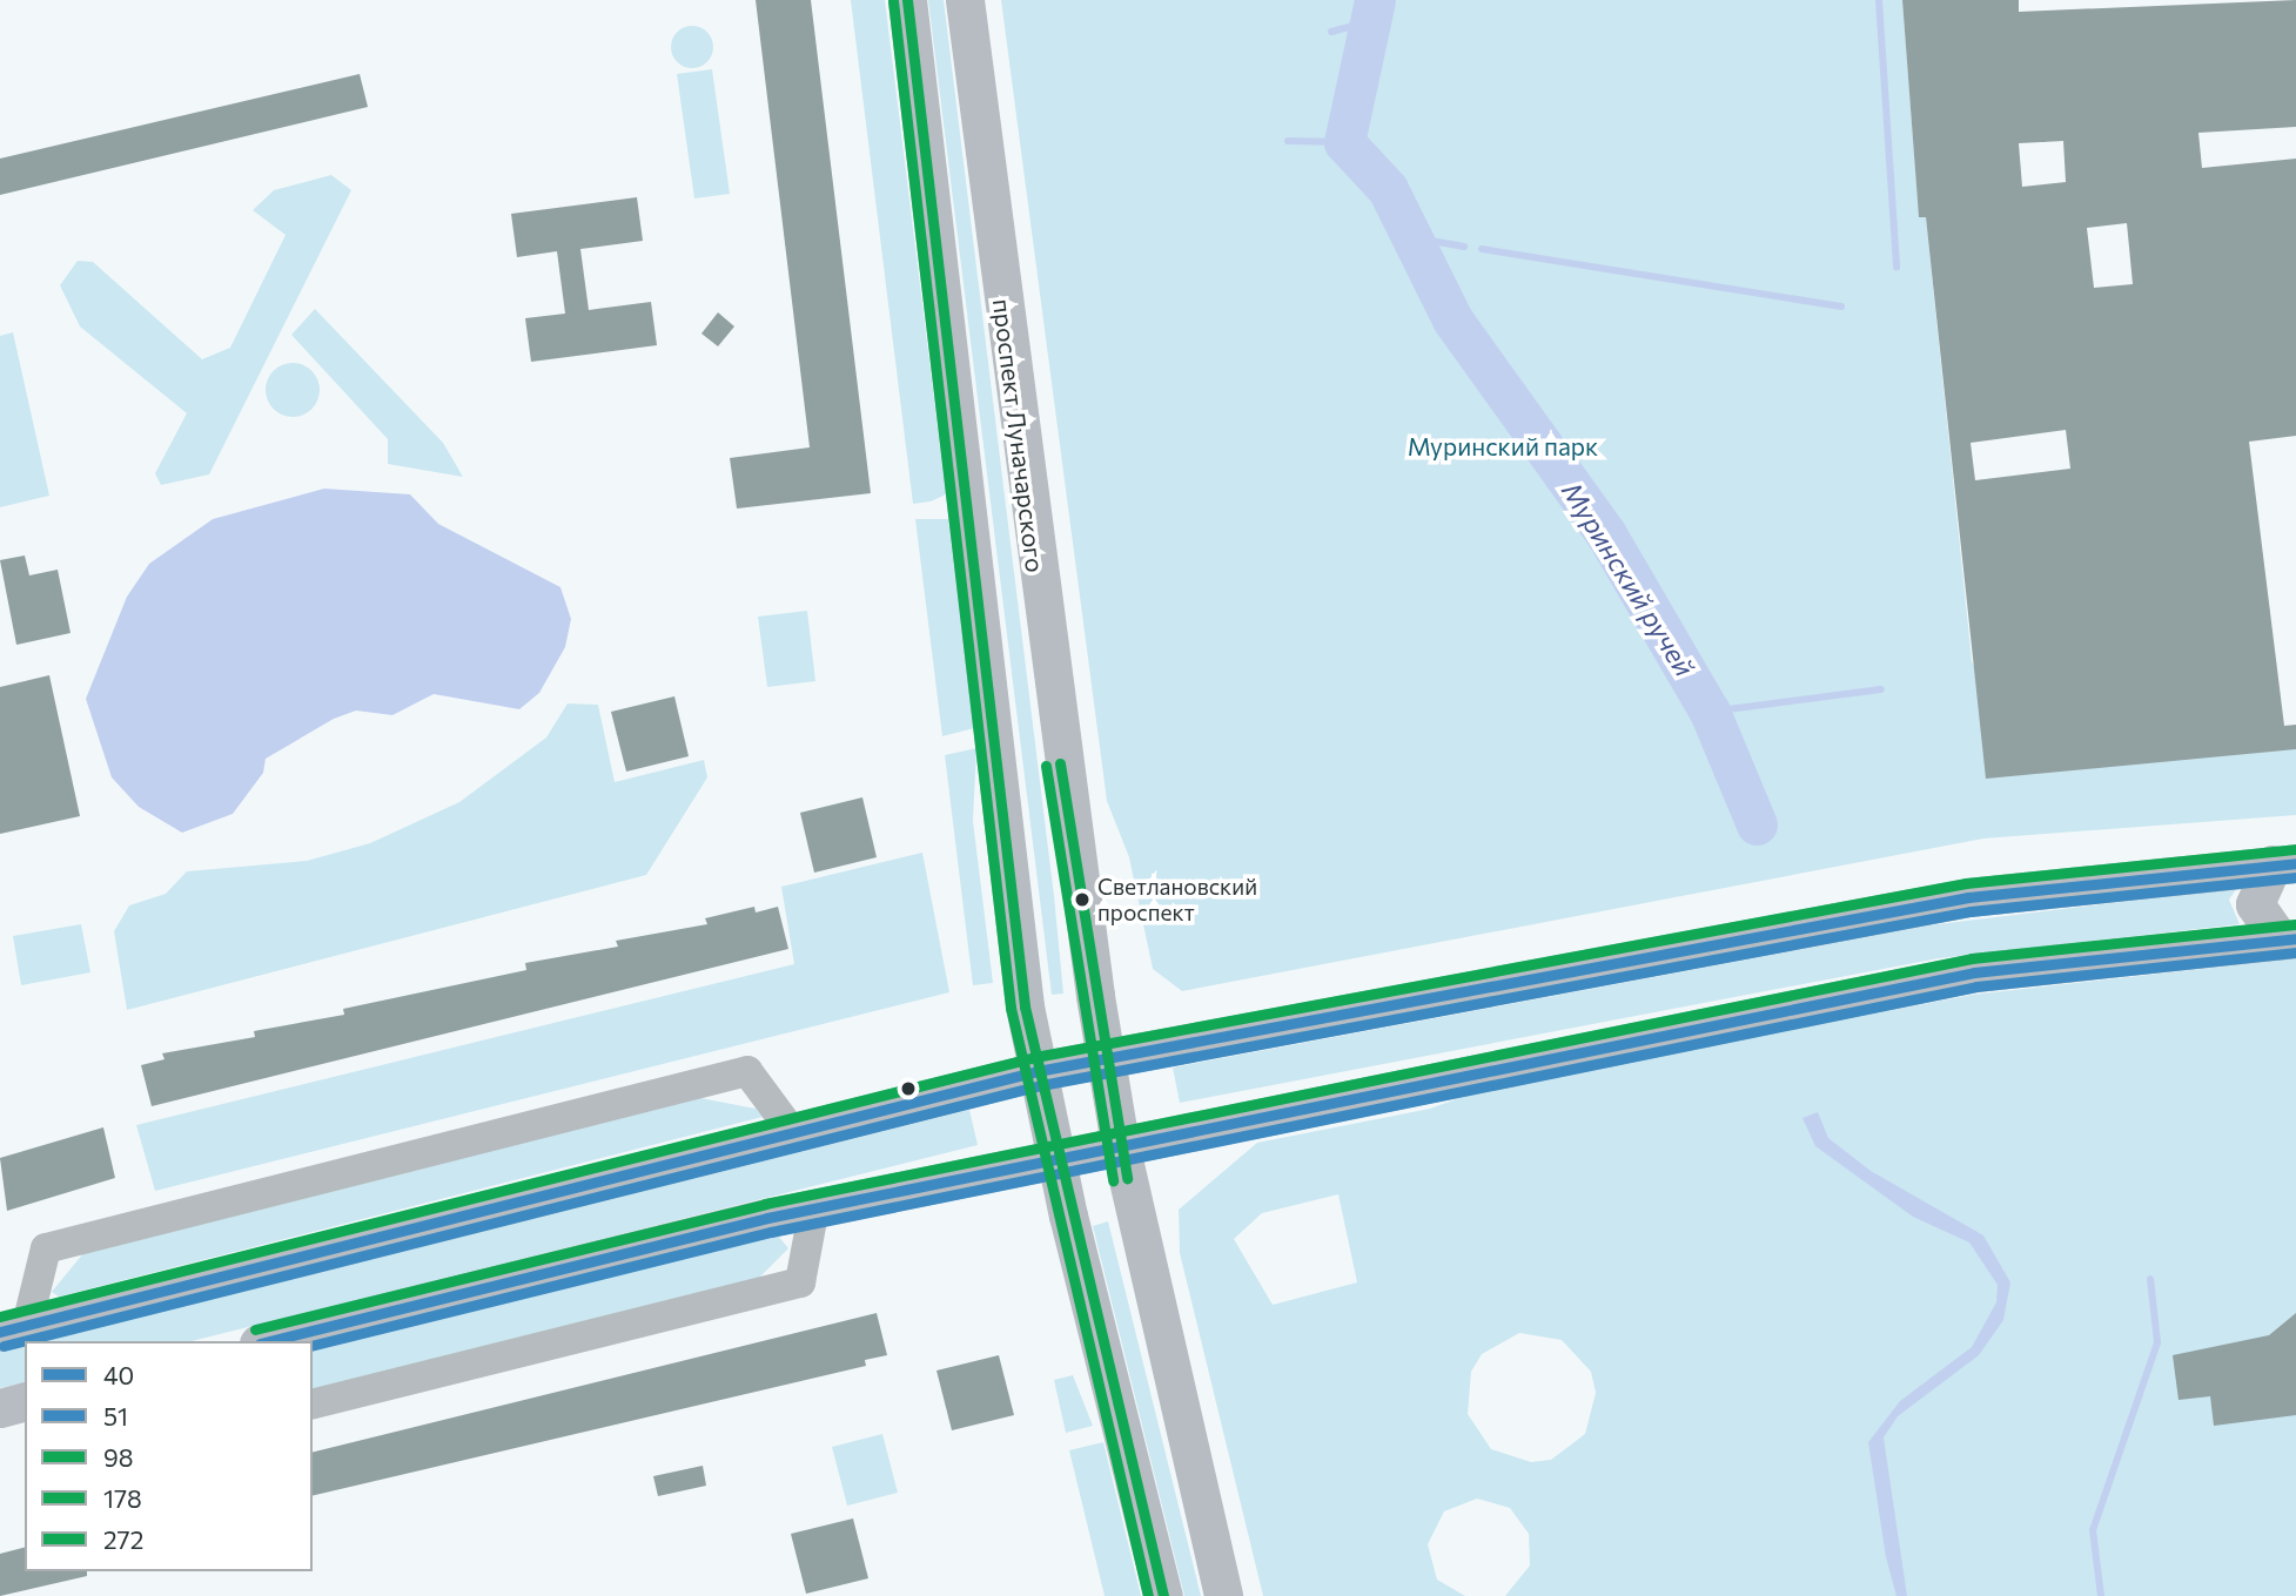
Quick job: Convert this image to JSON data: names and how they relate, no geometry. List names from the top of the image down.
{
  "streets": {
    "main road": ["проспект Луначарского"]
  },
  "water": ["Муринский ручей"],
  "parks": ["Муринский парк"],
  "places": ["Светлановский проспект"],
  "lines": [
    "transit line 178",
    "transit line 272",
    "transit line 98",
    "transit line 40",
    "transit line 51"
  ],
  "legend": [
    "40",
    "51",
    "98",
    "178",
    "272"
  ]
}
